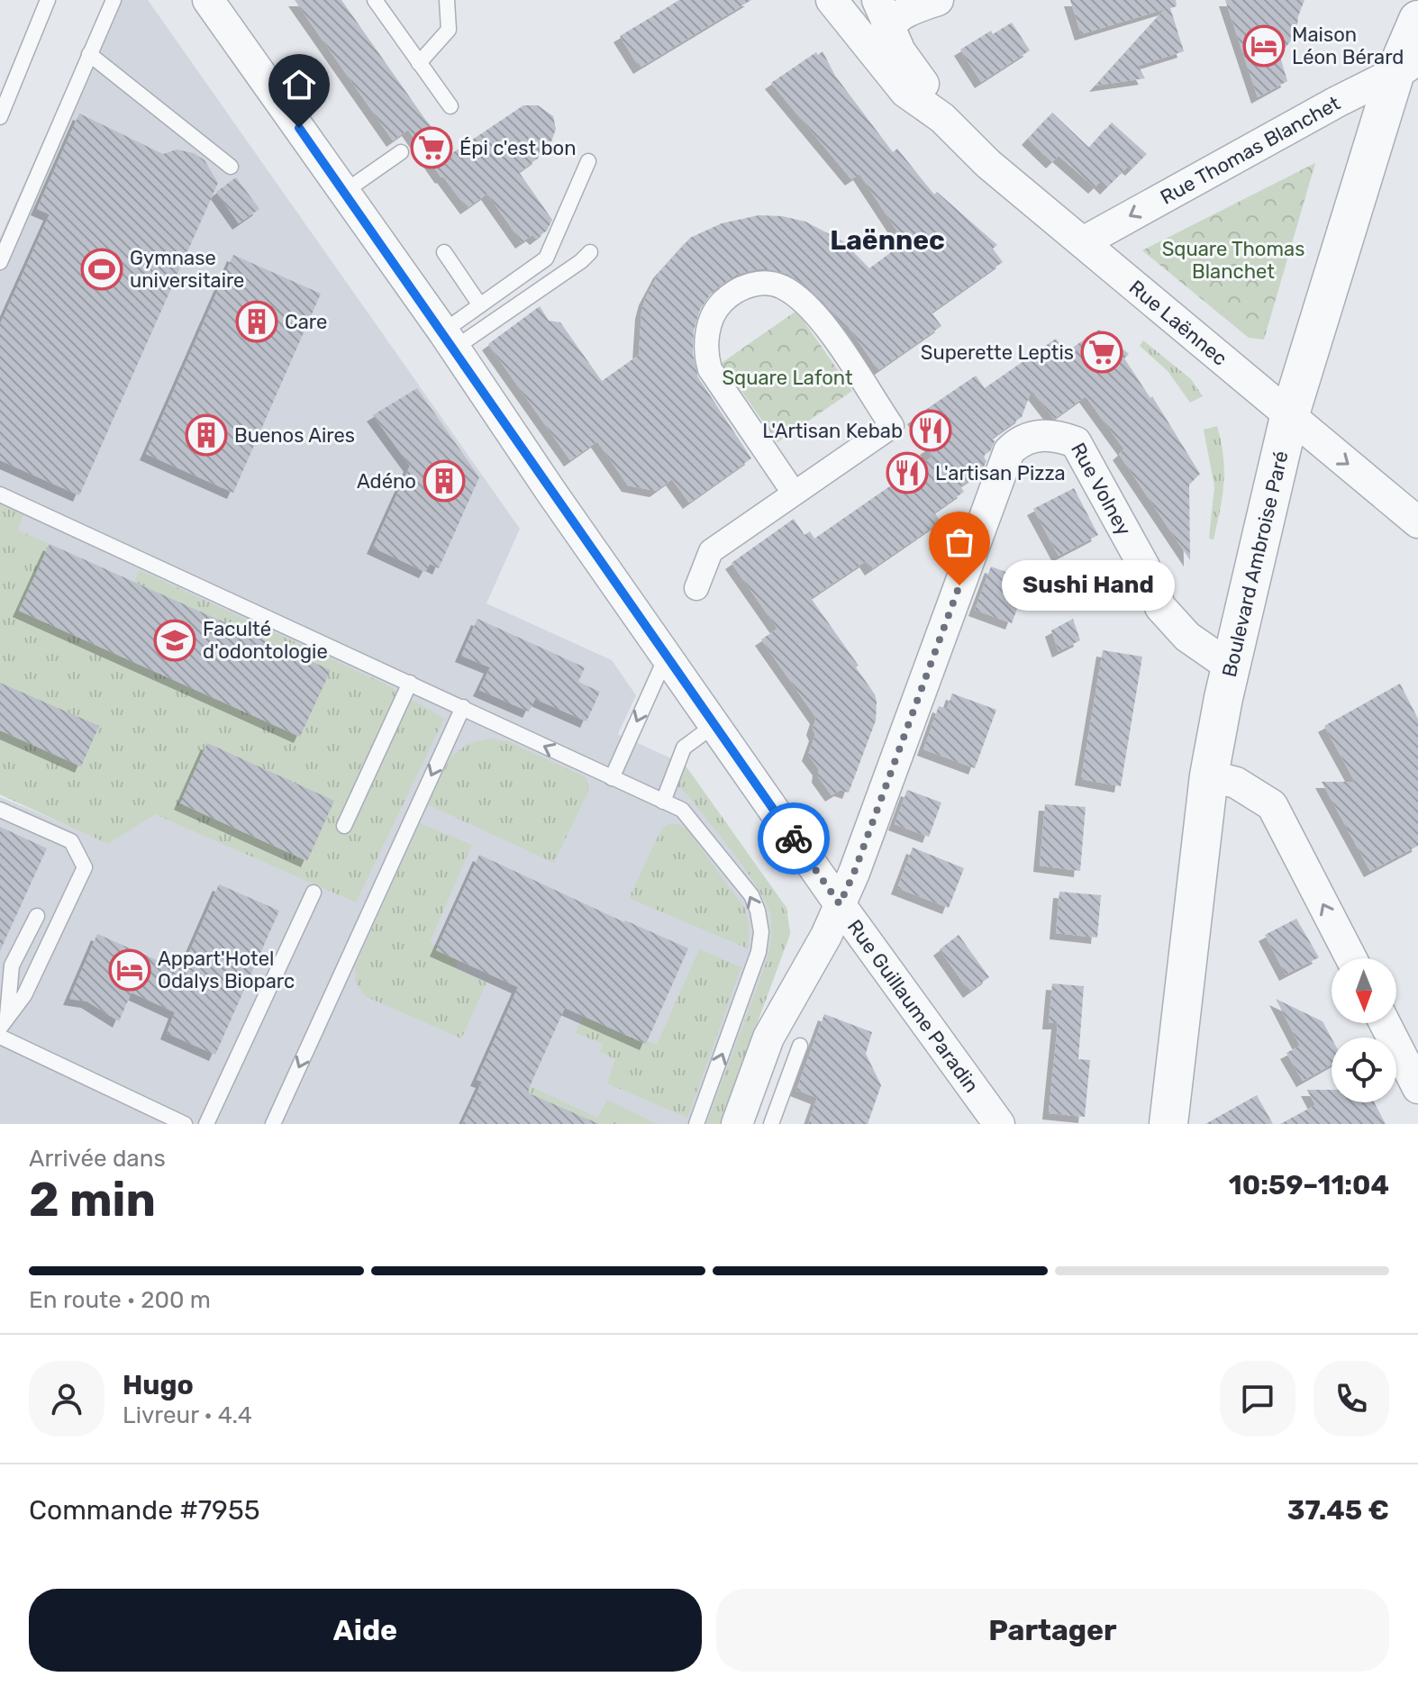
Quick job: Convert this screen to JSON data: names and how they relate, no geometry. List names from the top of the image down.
{
  "streets": {
    "street": [
      "Rue Thomas Blanchet",
      "Rue Laënnec",
      "Rue Volney",
      "Boulevard Ambroise Paré",
      "Rue Guillaume Paradin"
    ]
  },
  "crossings": [
    ["Rue Thomas Blanchet", "Rue Laënnec"],
    ["Rue Thomas Blanchet", "Boulevard Ambroise Paré"],
    ["Rue Laënnec", "Boulevard Ambroise Paré"],
    ["Rue Volney", "Boulevard Ambroise Paré"],
    ["Rue Volney", "Rue Guillaume Paradin"]
  ],
  "one_way": ["Rue Thomas Blanchet"],
  "districts": ["Laënnec"],
  "parks": ["Square Thomas Blanchet", "Square Lafont"],
  "places": {
    "hotel": ["Maison Léon Bérard", "Appart'Hotel Odalys Bioparc"],
    "supermarket": ["Épi c'est bon", "Superette Leptis"],
    "sports": ["Gymnase universitaire"],
    "building": ["Care", "Buenos Aires", "Adéno"],
    "restaurant": ["L'Artisan Kebab", "L'artisan Pizza"],
    "other": ["Sushi Hand"],
    "school or university": ["Faculté d'odontologie"]
  },
  "north": "bottom",
  "page": {
    "bubble": "Sushi Hand",
    "heading": ["2 min", "Arrivée dans", "10:59–11:04"],
    "panel": [
      "Hugo",
      "Livreur · 4.4",
      "Commande #7955",
      "37.45 €"
    ],
    "bar": "En route · 200 m",
    "buttons": ["Aide", "Partager"]
  }
}
